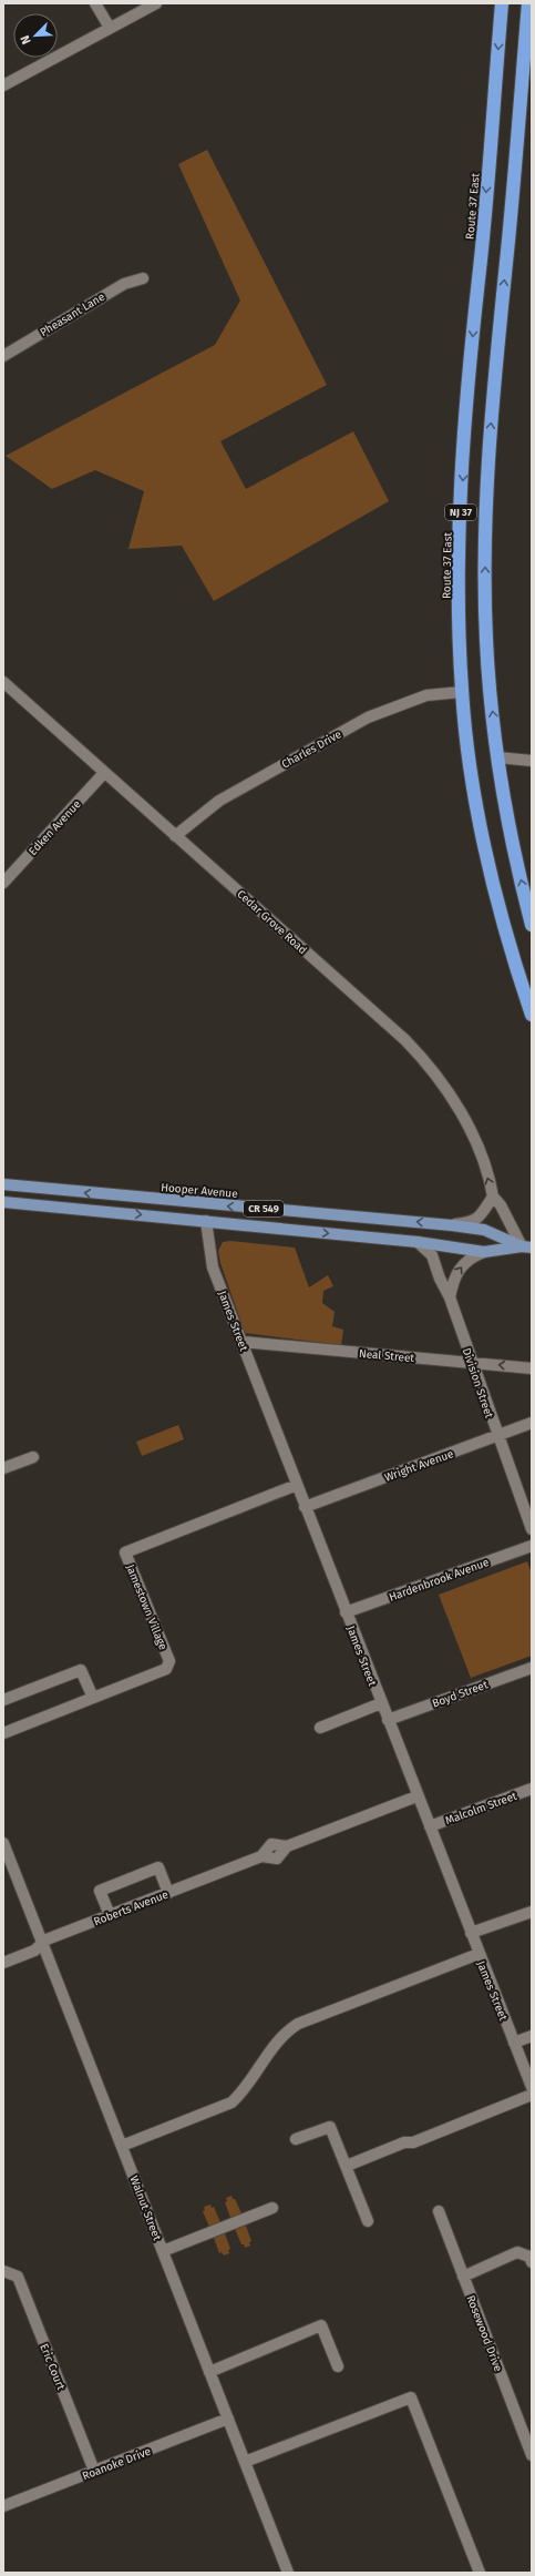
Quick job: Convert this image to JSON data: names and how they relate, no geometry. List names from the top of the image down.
{
  "streets": {
    "highway": ["Route 37 East", "NJ 37"],
    "main road": ["Hooper Avenue", "CR 549"],
    "street": [
      "Pheasant Lane",
      "Charles Drive",
      "Edken Avenue",
      "Cedar Grove Road",
      "James Street",
      "Neal Street",
      "Division Street",
      "Wright Avenue",
      "Hardenbrook Avenue",
      "Jamestown Village",
      "Boyd Street",
      "Malcolm Street",
      "Roberts Avenue",
      "Walnut Street",
      "Rosewood Drive",
      "Eric Court",
      "Roanoke Drive"
    ]
  },
  "crossings": [
    ["Route 37 East", "Charles Drive"],
    ["Charles Drive", "Cedar Grove Road"],
    ["Edken Avenue", "Cedar Grove Road"],
    ["Cedar Grove Road", "Hooper Avenue"],
    ["Cedar Grove Road", "CR 549"],
    ["Hooper Avenue", "CR 549"],
    ["CR 549", "James Street"],
    ["CR 549", "Division Street"],
    ["James Street", "Neal Street"],
    ["James Street", "Wright Avenue"],
    ["James Street", "Hardenbrook Avenue"],
    ["James Street", "Jamestown Village"],
    ["James Street", "Boyd Street"],
    ["James Street", "Malcolm Street"],
    ["James Street", "Roberts Avenue"],
    ["Neal Street", "Division Street"],
    ["Division Street", "Wright Avenue"],
    ["Roberts Avenue", "Walnut Street"],
    ["Walnut Street", "Roanoke Drive"],
    ["Eric Court", "Roanoke Drive"]
  ],
  "one_way": ["Cedar Grove Road"],
  "north": "bottom left"
}
